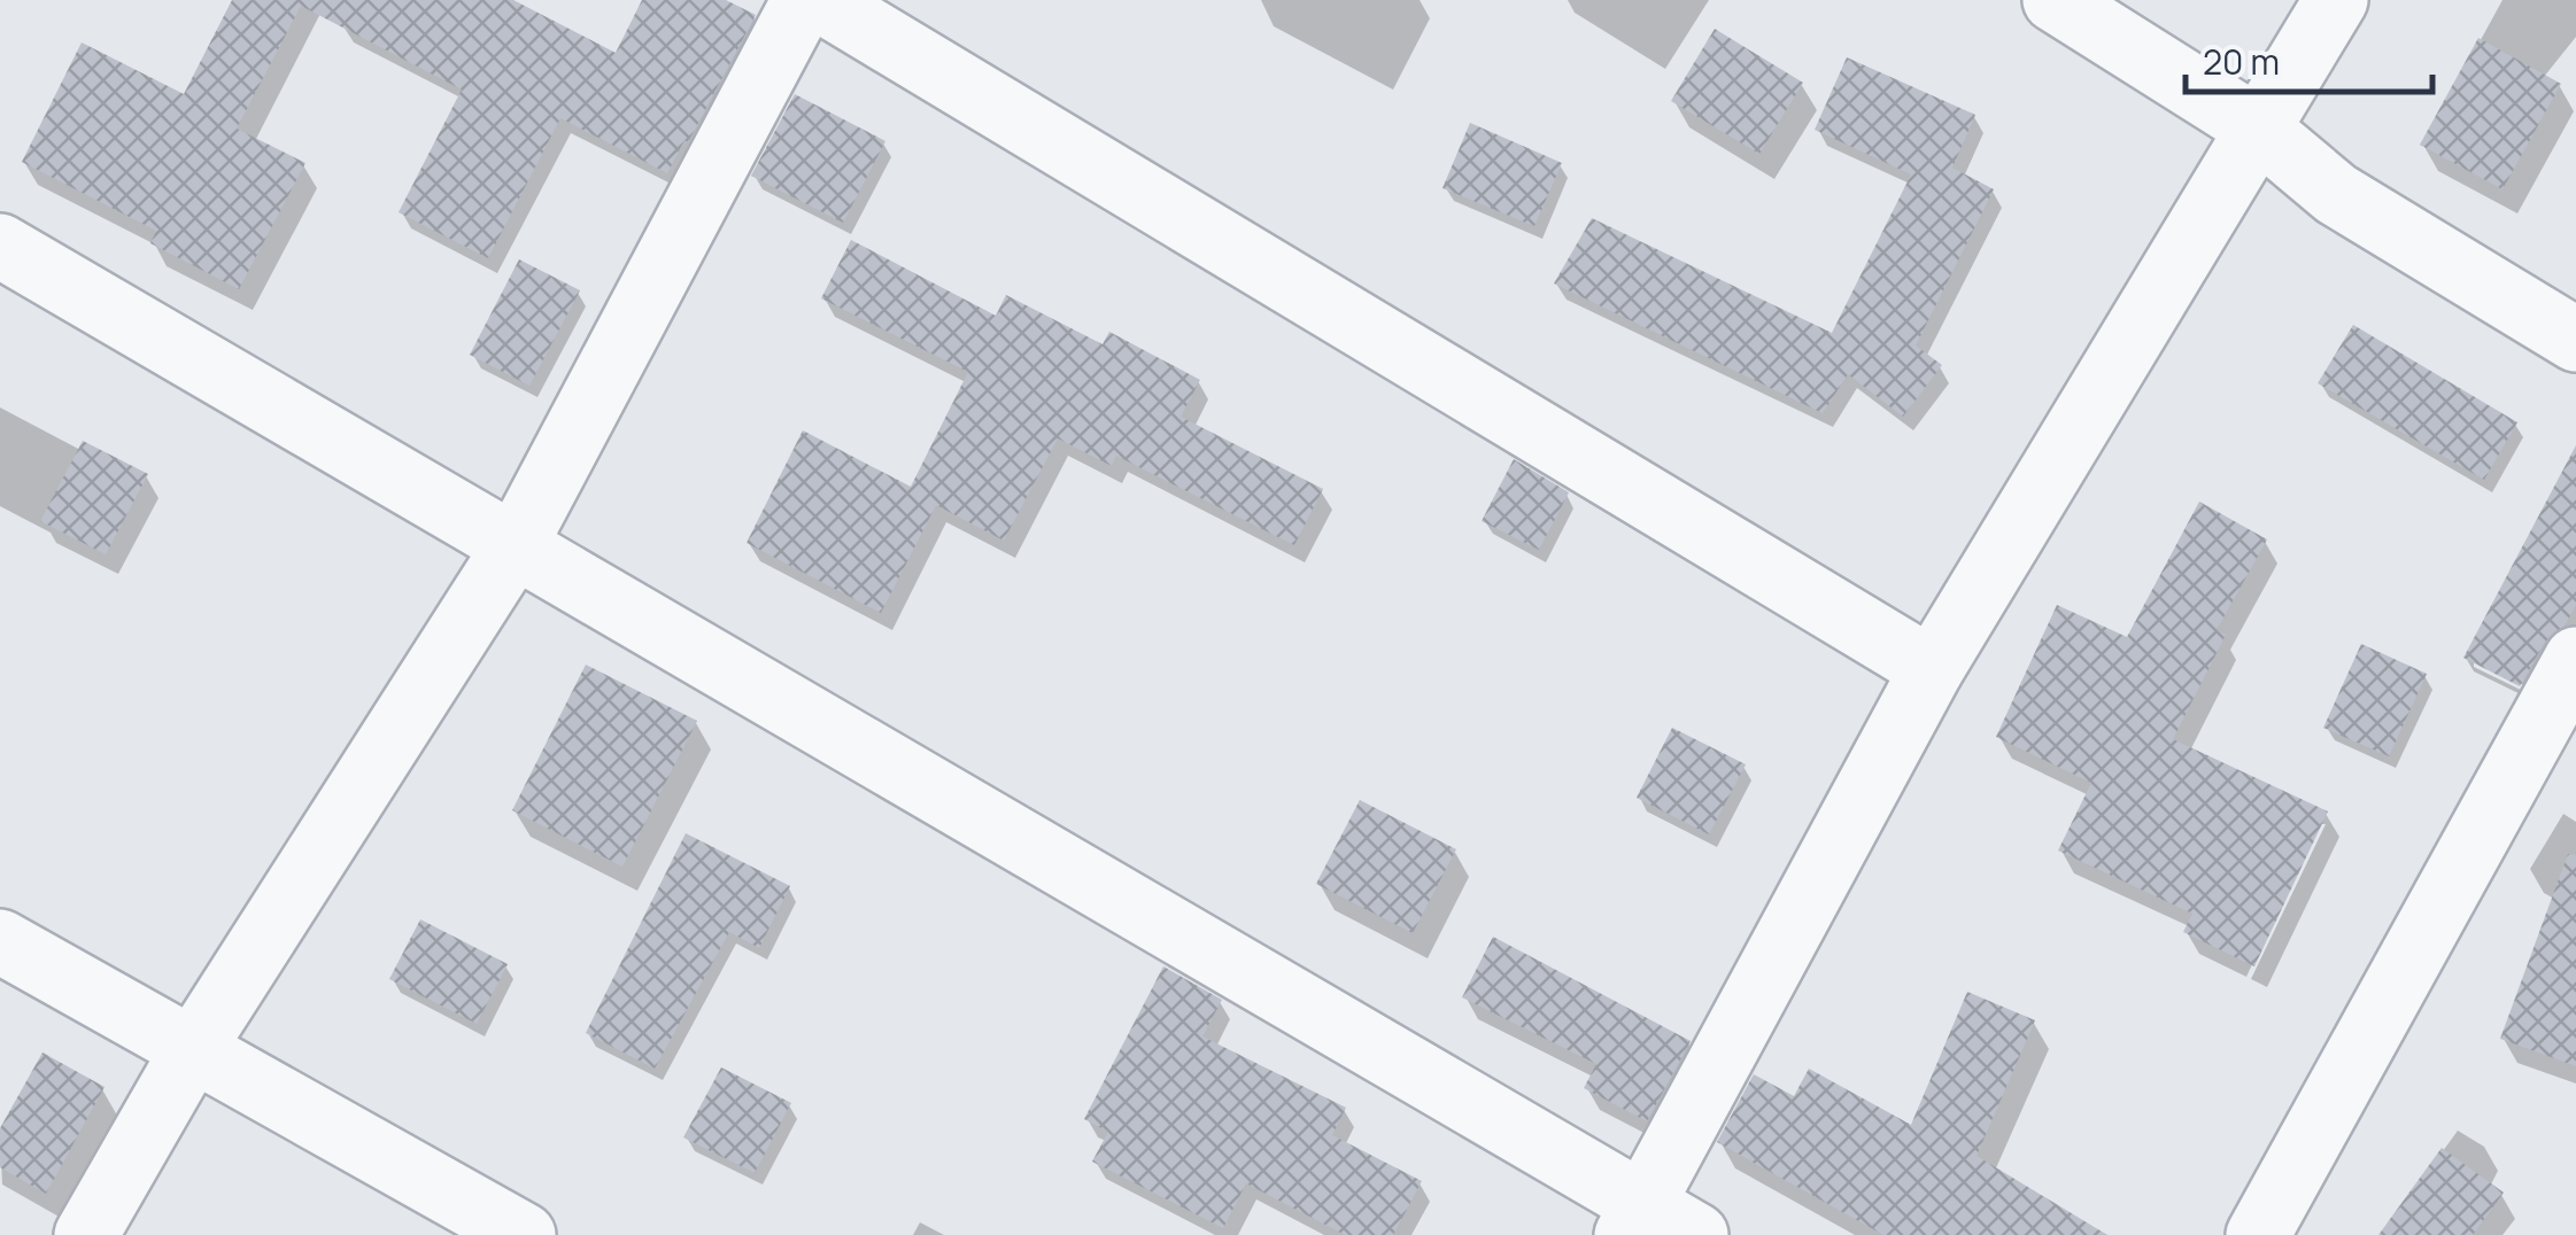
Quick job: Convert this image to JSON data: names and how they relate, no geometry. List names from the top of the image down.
{
  "scale_bar": "20 m"
}
